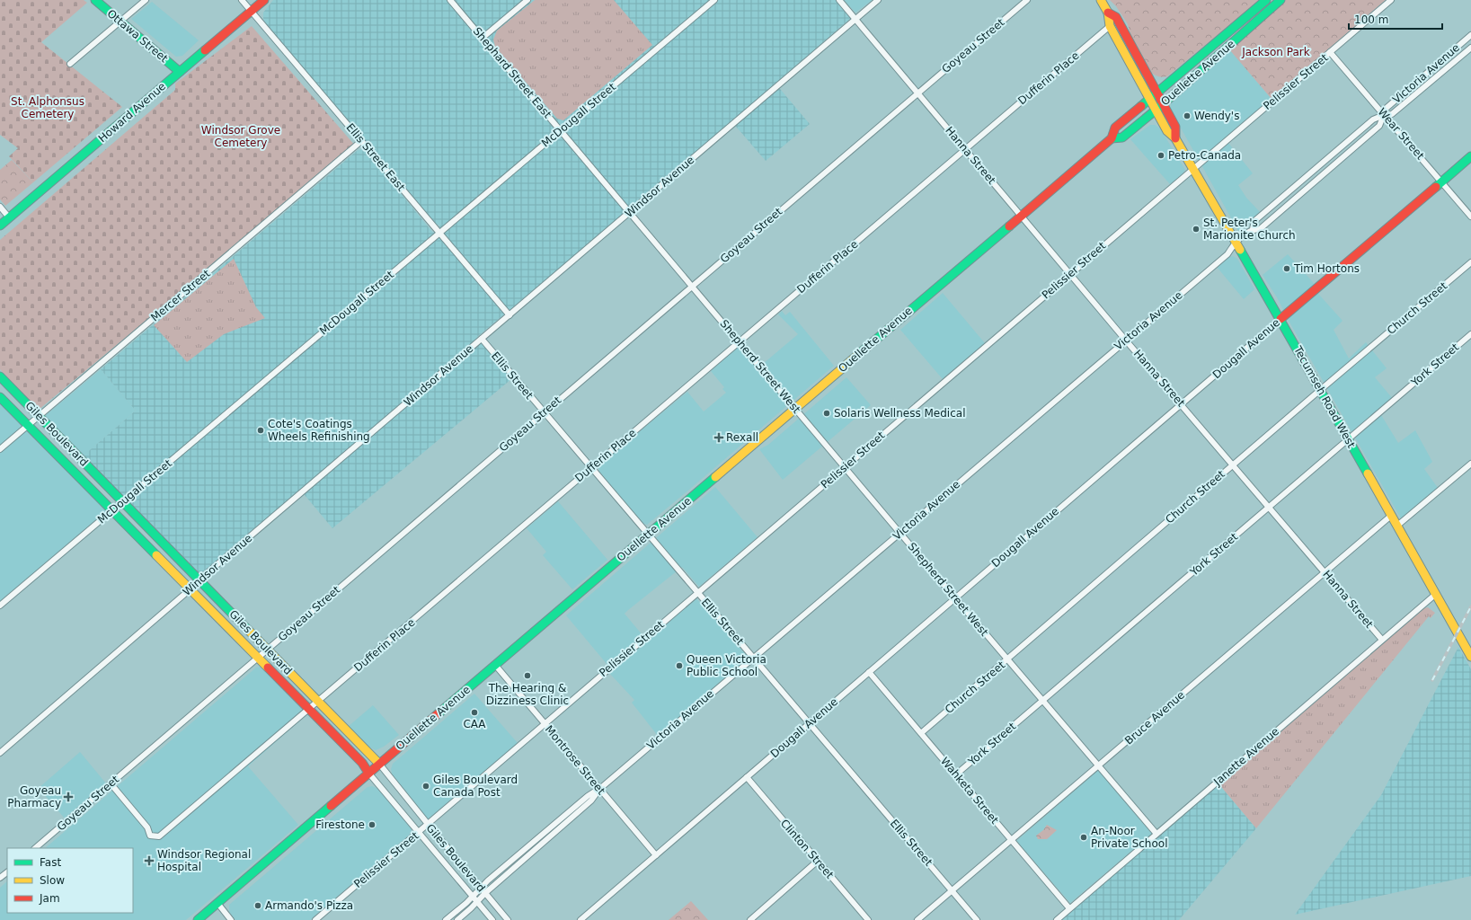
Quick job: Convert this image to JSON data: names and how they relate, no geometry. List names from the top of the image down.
{
  "streets": {
    "main road": [
      "Ottawa Street",
      "Ouellette Avenue",
      "Howard Avenue",
      "Dougall Avenue",
      "Tecumseh Road West",
      "Giles Boulevard"
    ],
    "street": [
      "Goyeau Street",
      "Shephard Street East",
      "Victoria Avenue",
      "Dufferin Place",
      "Pelissier Street",
      "McDougall Street",
      "Wear Street",
      "Hanna Street",
      "Ellis Street East",
      "Windsor Avenue",
      "Mercer Street",
      "Church Street",
      "York Street",
      "Shepherd Street West",
      "Ellis Street",
      "Bruce Avenue",
      "Janette Avenue",
      "Montrose Street",
      "Wahketa Street",
      "Clinton Street"
    ]
  },
  "crossings": [
    ["Ottawa Street", "Howard Avenue"],
    ["Goyeau Street", "Dufferin Place"],
    ["Goyeau Street", "Hanna Street"],
    ["Goyeau Street", "Shepherd Street West"],
    ["Goyeau Street", "Ellis Street"],
    ["Goyeau Street", "Giles Boulevard"],
    ["Shephard Street East", "McDougall Street"],
    ["Shephard Street East", "Windsor Avenue"],
    ["Shephard Street East", "Shepherd Street West"],
    ["Ouellette Avenue", "Hanna Street"],
    ["Ouellette Avenue", "Shepherd Street West"],
    ["Ouellette Avenue", "Ellis Street"],
    ["Ouellette Avenue", "Tecumseh Road West"],
    ["Ouellette Avenue", "Giles Boulevard"],
    ["Ouellette Avenue", "Montrose Street"],
    ["Victoria Avenue", "Wear Street"],
    ["Victoria Avenue", "Hanna Street"],
    ["Victoria Avenue", "Shepherd Street West"],
    ["Victoria Avenue", "Ellis Street"],
    ["Victoria Avenue", "Tecumseh Road West"],
    ["Victoria Avenue", "Giles Boulevard"],
    ["Victoria Avenue", "Montrose Street"],
    ["Dufferin Place", "Hanna Street"],
    ["Dufferin Place", "Shepherd Street West"],
    ["Dufferin Place", "Ellis Street"],
    ["Dufferin Place", "Tecumseh Road West"],
    ["Dufferin Place", "Giles Boulevard"],
    ["Pelissier Street", "Wear Street"],
    ["Pelissier Street", "Hanna Street"],
    ["Pelissier Street", "Shepherd Street West"],
    ["Pelissier Street", "Ellis Street"],
    ["Pelissier Street", "Tecumseh Road West"],
    ["Pelissier Street", "Giles Boulevard"],
    ["Pelissier Street", "Montrose Street"],
    ["Howard Avenue", "Ellis Street East"],
    ["McDougall Street", "Ellis Street East"],
    ["McDougall Street", "Giles Boulevard"],
    ["Wear Street", "Dougall Avenue"],
    ["Hanna Street", "Windsor Avenue"],
    ["Hanna Street", "Church Street"],
    ["Hanna Street", "Dougall Avenue"],
    ["Hanna Street", "York Street"],
    ["Hanna Street", "Bruce Avenue"],
    ["Hanna Street", "Janette Avenue"],
    ["Ellis Street East", "Windsor Avenue"],
    ["Ellis Street East", "Mercer Street"],
    ["Windsor Avenue", "Shepherd Street West"],
    ["Windsor Avenue", "Ellis Street"],
    ["Windsor Avenue", "Giles Boulevard"],
    ["Mercer Street", "Giles Boulevard"],
    ["Church Street", "Shepherd Street West"],
    ["Church Street", "Tecumseh Road West"],
    ["Church Street", "Wahketa Street"],
    ["Dougall Avenue", "Shepherd Street West"],
    ["Dougall Avenue", "Ellis Street"],
    ["Dougall Avenue", "Tecumseh Road West"],
    ["Dougall Avenue", "Montrose Street"],
    ["Dougall Avenue", "Wahketa Street"],
    ["Dougall Avenue", "Clinton Street"],
    ["York Street", "Shepherd Street West"],
    ["York Street", "Tecumseh Road West"],
    ["York Street", "Wahketa Street"],
    ["Shepherd Street West", "Bruce Avenue"],
    ["Shepherd Street West", "Janette Avenue"],
    ["Ellis Street", "Bruce Avenue"],
    ["Tecumseh Road West", "Bruce Avenue"],
    ["Tecumseh Road West", "Janette Avenue"],
    ["Bruce Avenue", "Wahketa Street"],
    ["Janette Avenue", "Wahketa Street"]
  ],
  "parks": ["Jackson Park", "St. Alphonsus Cemetery", "Windsor Grove Cemetery"],
  "places": {
    "other": [
      "Wendy's",
      "Petro-Canada",
      "St. Peter's Marionite Church",
      "Tim Hortons",
      "Solaris Wellness Medical",
      "Cote's Coatings Wheels Refinishing",
      "Queen Victoria Public School",
      "The Hearing & Dizziness Clinic",
      "CAA",
      "Giles Boulevard Canada Post",
      "Firestone",
      "An-Noor Private School",
      "Armando's Pizza"
    ],
    "health": ["Rexall", "Goyeau Pharmacy", "Windsor Regional Hospital"]
  },
  "legend": ["Fast", "Slow", "Jam"],
  "scale_bar": "100 m"
}
